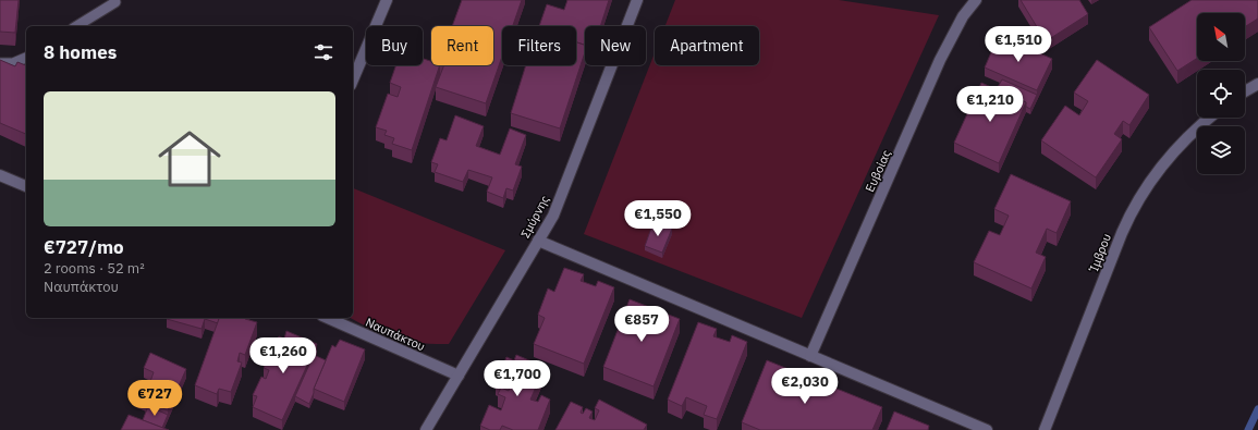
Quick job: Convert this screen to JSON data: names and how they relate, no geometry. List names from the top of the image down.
{
  "streets": {
    "street": [
      "Ευβοίας",
      "Σμύρνης",
      "Ίμβρου",
      "Ναυπάκτου"
    ]
  },
  "crossings": [
    ["Σμύρνης", "Ναυπάκτου"]
  ],
  "north": "top left",
  "page": {
    "price": [
      "€1,510",
      "€1,210",
      "€1,550",
      "€857",
      "€1,260",
      "€1,700",
      "€2,030",
      "€727"
    ],
    "chip": [
      "Buy",
      "Rent",
      "Filters",
      "New",
      "Apartment"
    ],
    "heading": "8 homes",
    "list": [
      {
        "name": "€727/mo",
        "note": "2 rooms · 52 m² · Ναυπάκτου"
      }
    ]
  }
}
